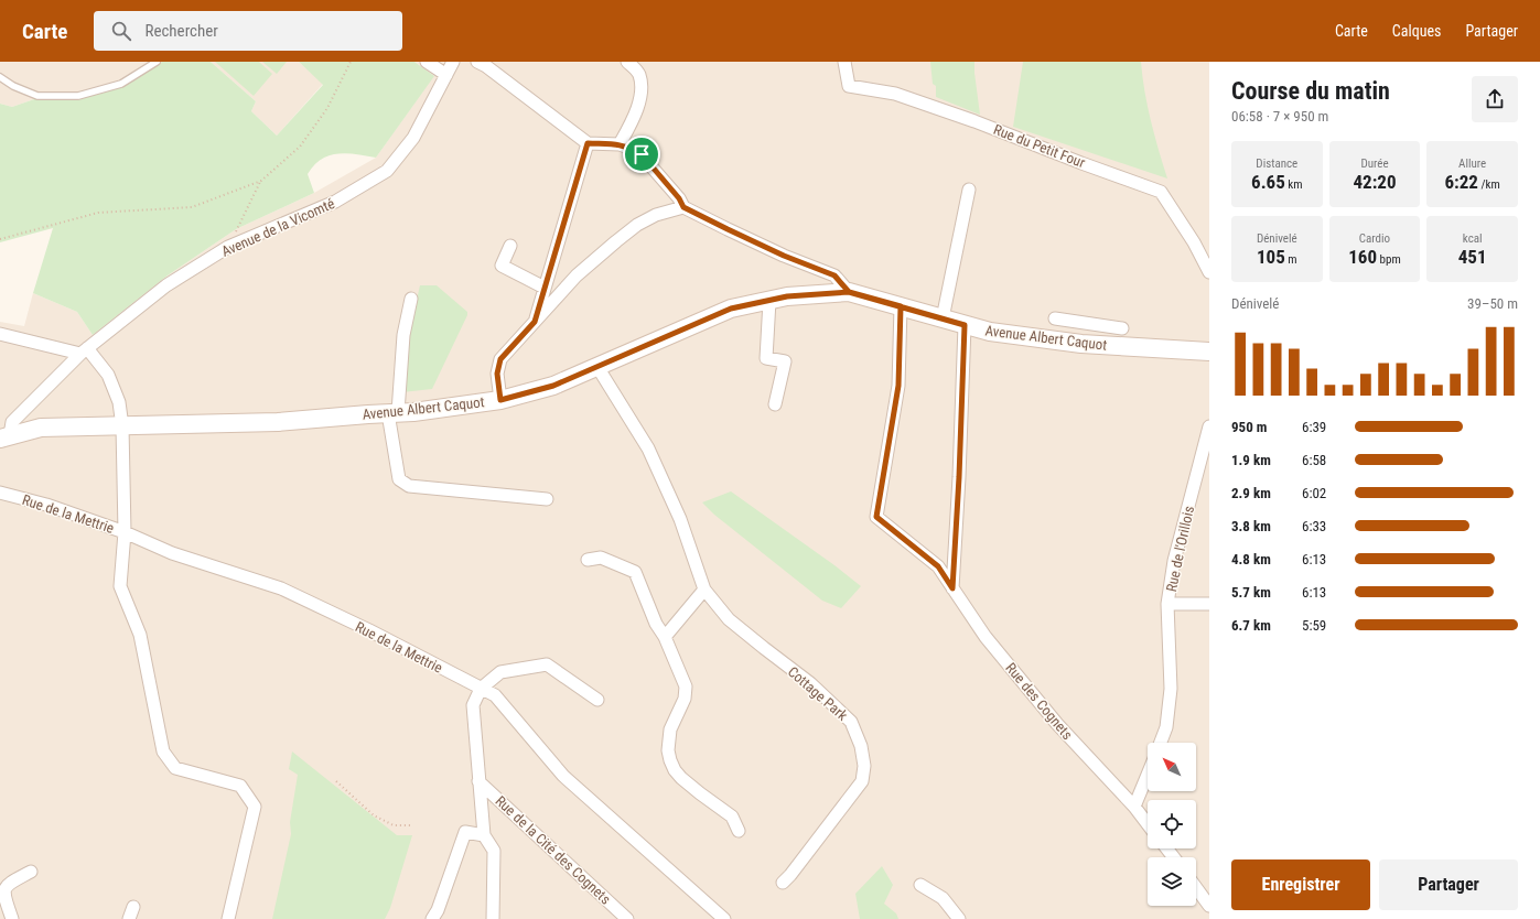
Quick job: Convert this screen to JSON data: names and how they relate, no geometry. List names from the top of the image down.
{
  "streets": {
    "main road": ["Avenue Albert Caquot"],
    "street": [
      "Rue du Petit Four",
      "Avenue de la Vicomté",
      "Rue de la Mettrie",
      "Rue de l'Orillois",
      "Cottage Park",
      "Rue des Cognets",
      "Rue de la Cité des Cognets"
    ]
  },
  "crossings": [
    ["Avenue de la Vicomté", "Avenue Albert Caquot"],
    ["Avenue Albert Caquot", "Cottage Park"],
    ["Avenue Albert Caquot", "Rue des Cognets"],
    ["Rue de la Mettrie", "Rue de la Cité des Cognets"]
  ],
  "north": "top left",
  "page": {
    "header": "Carte",
    "search": "Rechercher",
    "nav": ["Carte", "Calques", "Partager"],
    "heading": ["Course du matin", "06:58 · 7 × 950 m"],
    "stats": [
      ["Distance", "6.65 km"],
      ["Durée", "42:20"],
      ["Allure", "6:22 /km"],
      ["Dénivelé", "105 m"],
      ["Cardio", "160 bpm"],
      ["kcal", "451"]
    ],
    "chart": ["Dénivelé", "39–50 m"],
    "list": [
      {
        "name": "950 m",
        "note": "6:39"
      },
      {
        "name": "1.9 km",
        "note": "6:58"
      },
      {
        "name": "2.9 km",
        "note": "6:02"
      },
      {
        "name": "3.8 km",
        "note": "6:33"
      },
      {
        "name": "4.8 km",
        "note": "6:13"
      },
      {
        "name": "5.7 km",
        "note": "6:13"
      },
      {
        "name": "6.7 km",
        "note": "5:59"
      }
    ],
    "buttons": ["Enregistrer", "Partager"]
  }
}
